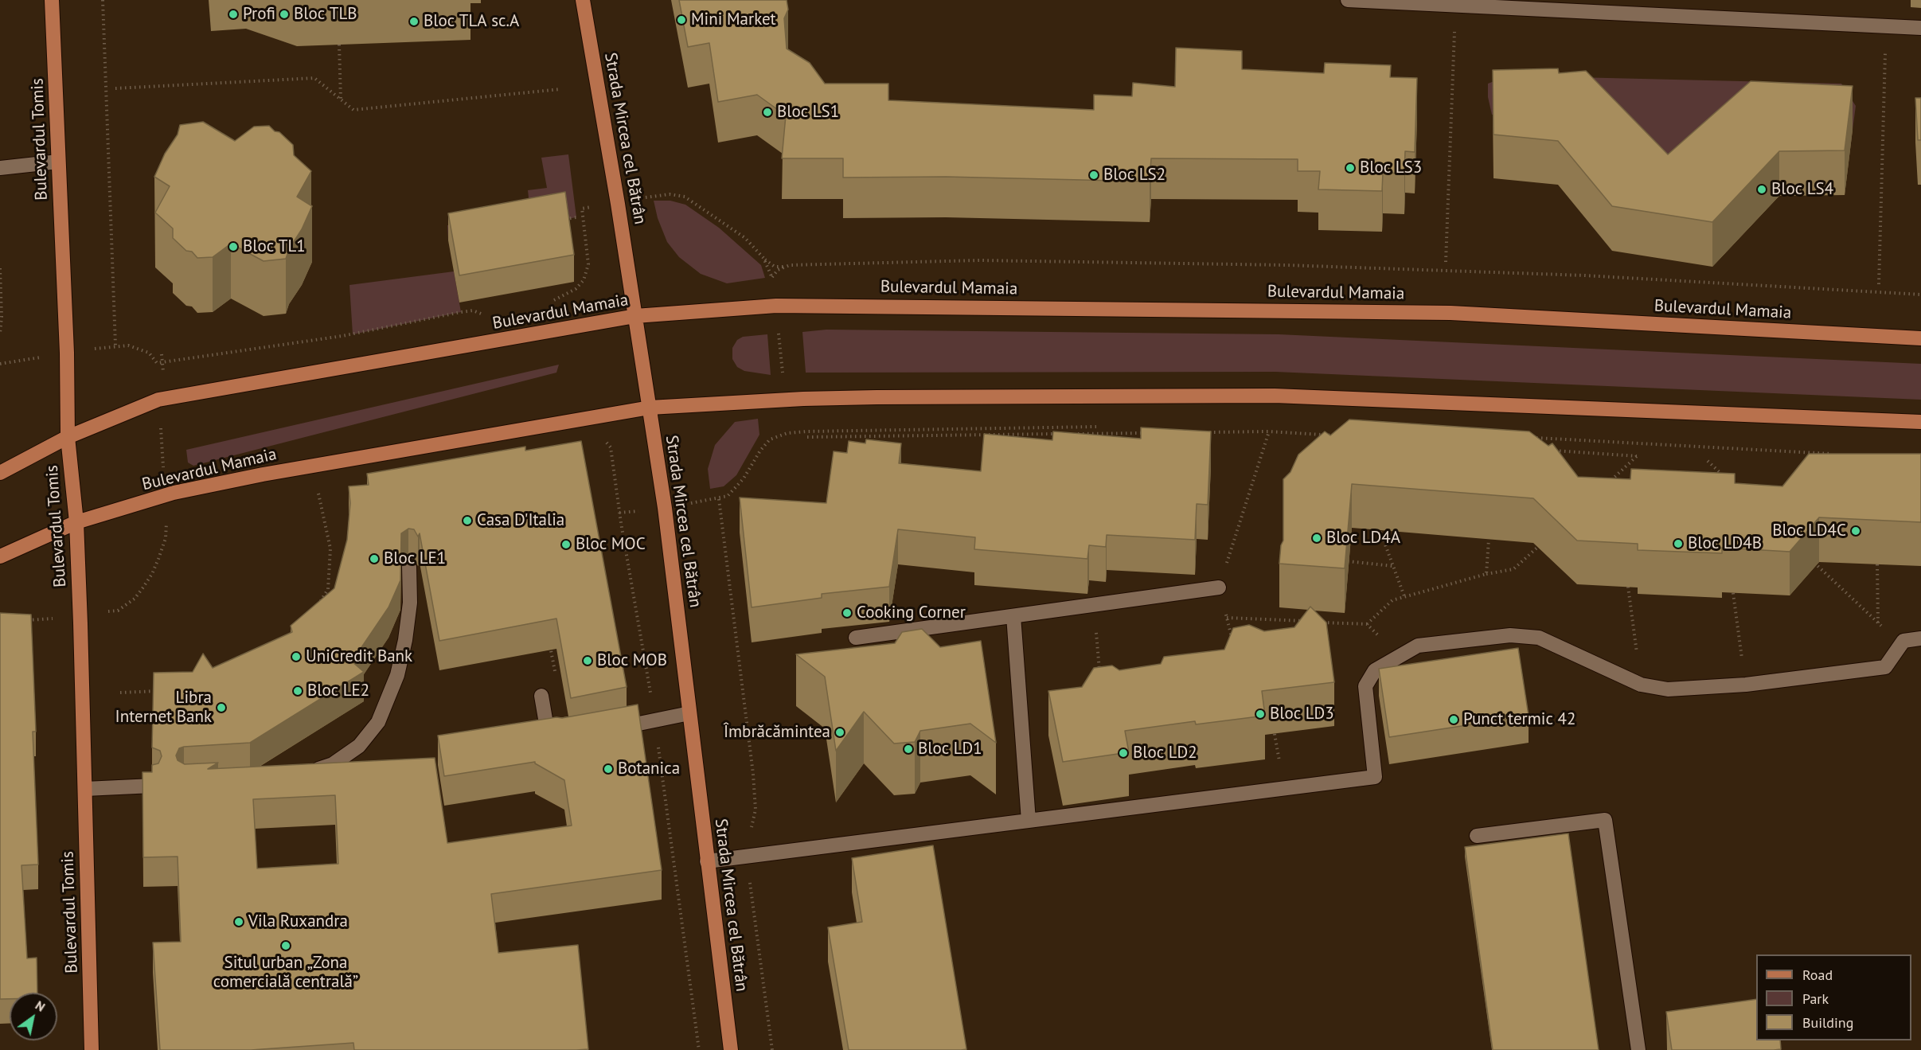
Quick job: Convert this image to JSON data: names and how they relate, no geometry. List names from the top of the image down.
{
  "streets": {
    "main road": ["Strada Mircea cel Bătrân", "Bulevardul Tomis", "Bulevardul Mamaia"]
  },
  "crossings": [
    ["Strada Mircea cel Bătrân", "Bulevardul Mamaia"],
    ["Bulevardul Tomis", "Bulevardul Mamaia"]
  ],
  "places": [
    "Profi",
    "Bloc TLB",
    "Mini Market",
    "Bloc TLA sc.A",
    "Bloc LS1",
    "Bloc LS3",
    "Bloc LS2",
    "Bloc LS4",
    "Bloc TL1",
    "Casa D'Italia",
    "Bloc LD4C",
    "Bloc LD4A",
    "Bloc LD4B",
    "Bloc MOC",
    "Bloc LE1",
    "Cooking Corner",
    "UniCredit Bank",
    "Bloc MOB",
    "Bloc LE2",
    "Libra Internet Bank",
    "Bloc LD3",
    "Punct termic 42",
    "Îmbrăcămintea",
    "Bloc LD1",
    "Bloc LD2",
    "Botanica",
    "Vila Ruxandra",
    "Situl urban „Zona comercială centrală”"
  ],
  "legend": ["Road", "Park", "Building"],
  "north": "top right"
}
